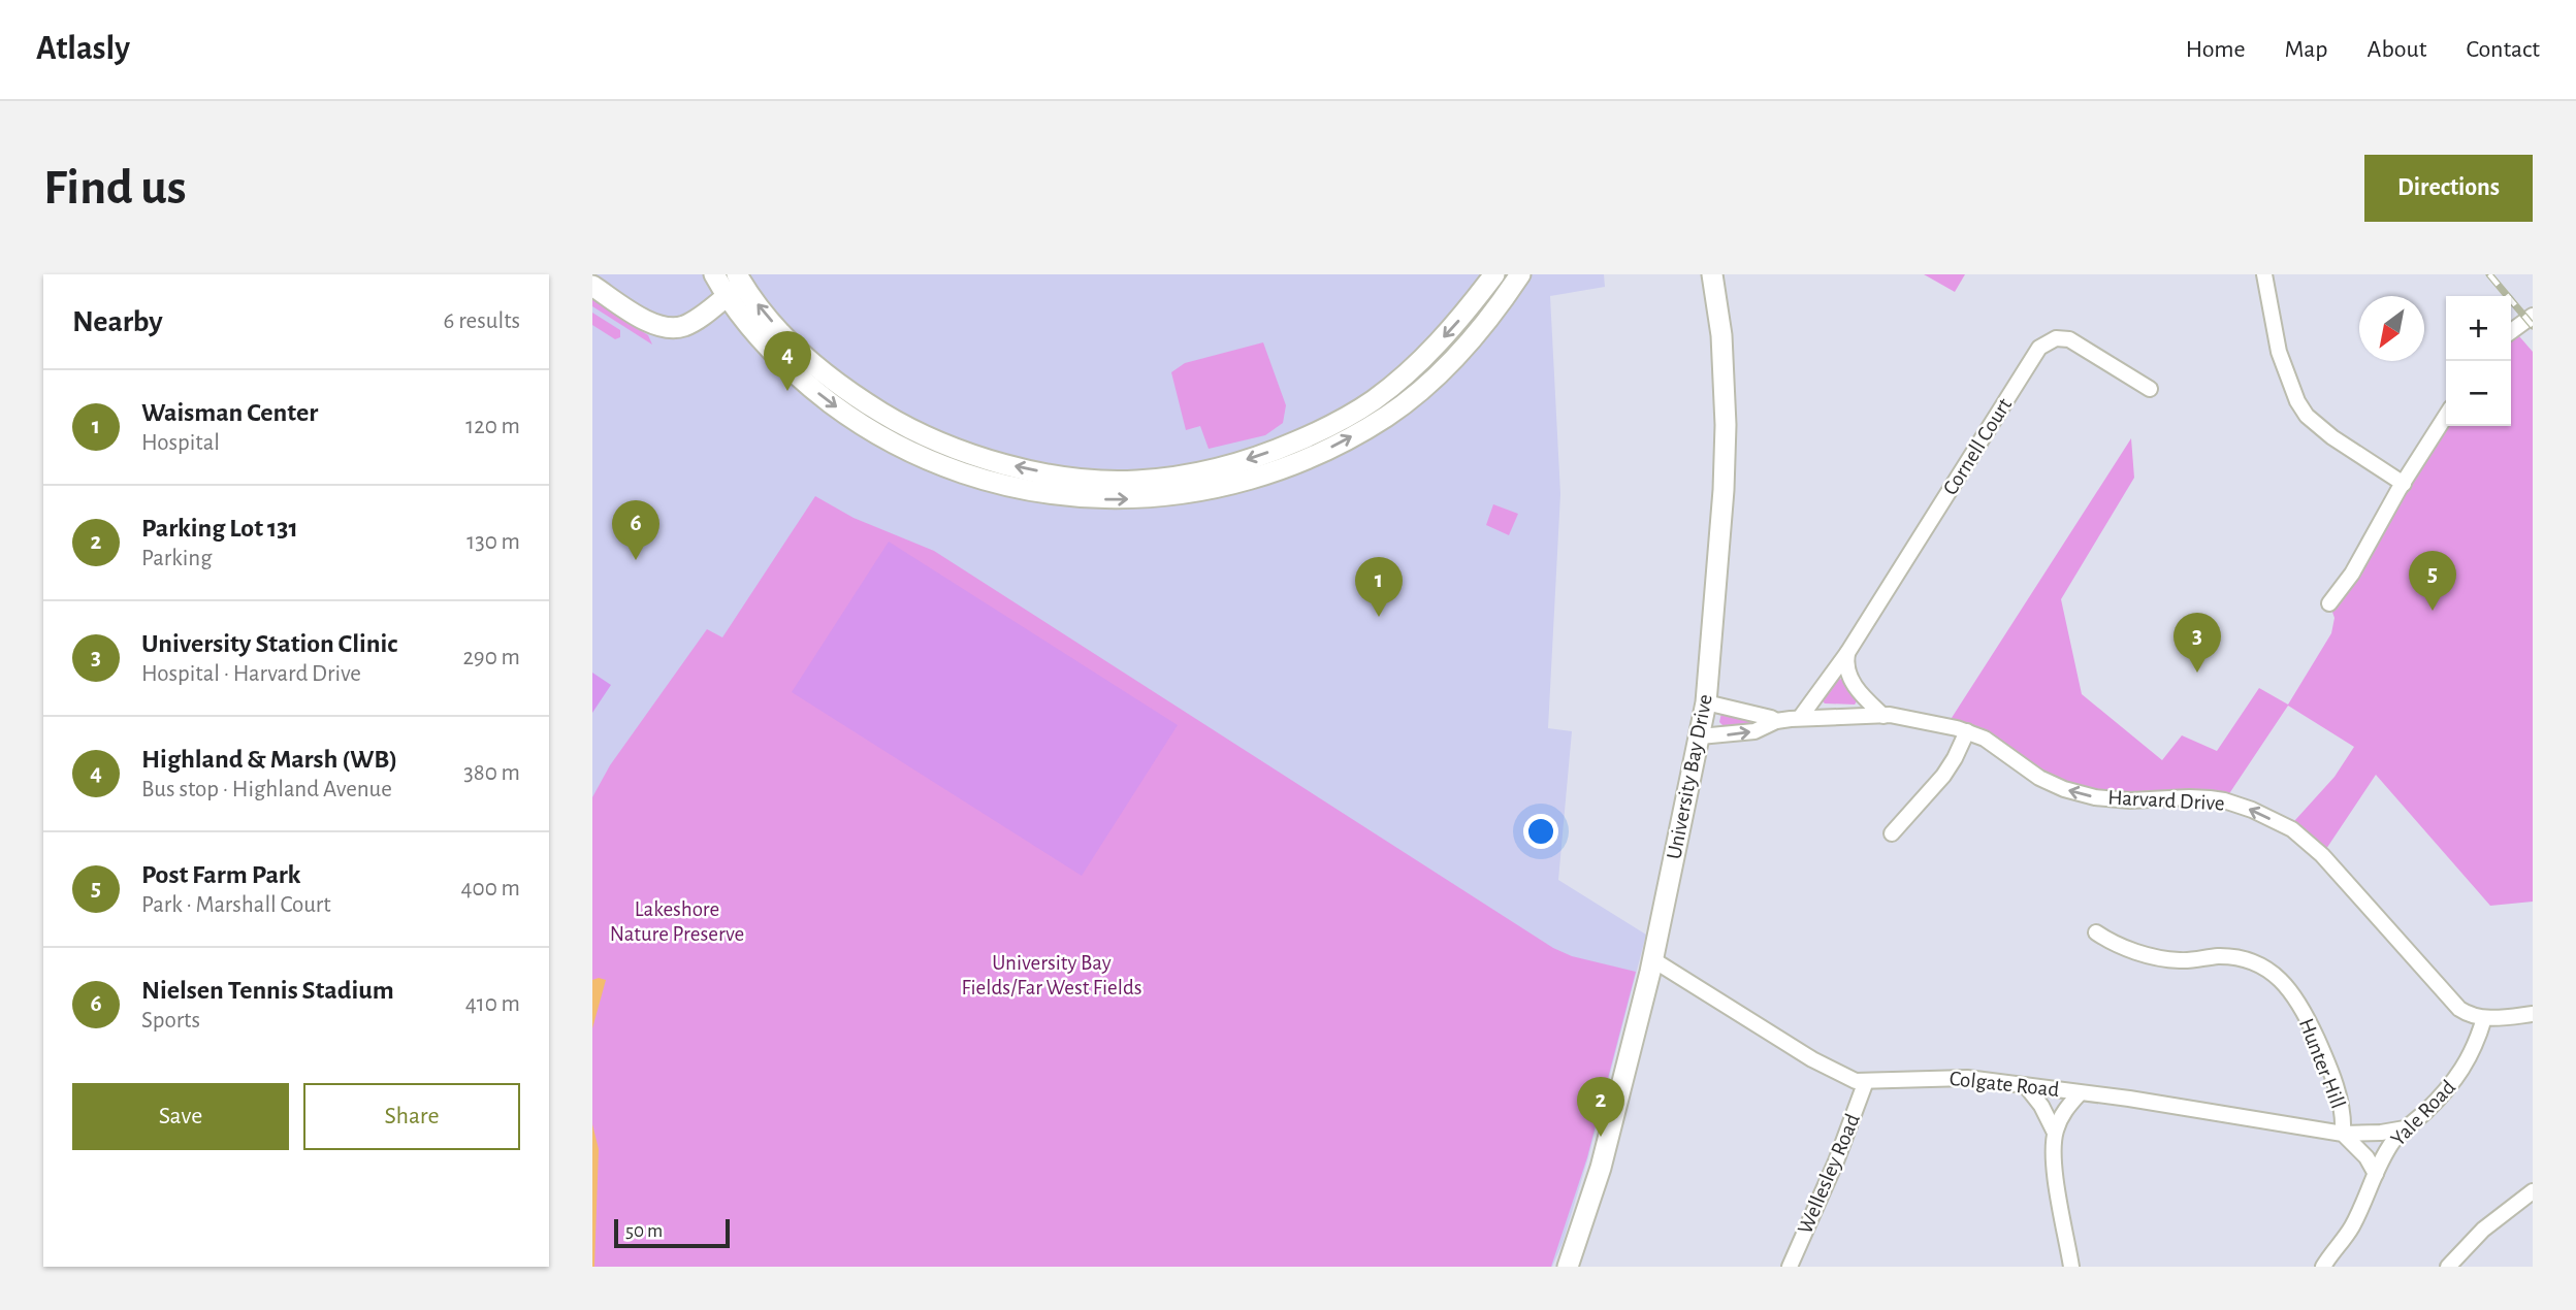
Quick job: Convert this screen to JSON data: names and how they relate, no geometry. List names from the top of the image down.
{
  "streets": {
    "street": [
      "Cornell Court",
      "University Bay Drive",
      "Harvard Drive",
      "Hunter Hill",
      "Colgate Road",
      "Yale Road",
      "Wellesley Road"
    ]
  },
  "crossings": [
    ["Cornell Court", "Harvard Drive"],
    ["University Bay Drive", "Harvard Drive"],
    ["University Bay Drive", "Colgate Road"],
    ["Harvard Drive", "Yale Road"],
    ["Hunter Hill", "Colgate Road"],
    ["Colgate Road", "Yale Road"],
    ["Colgate Road", "Wellesley Road"]
  ],
  "parks": ["Lakeshore Nature Preserve", "University Bay Fields/Far West Fields"],
  "scale_bar": "50 m",
  "north": "bottom left",
  "page": {
    "header": "Atlasly",
    "nav": [
      "Home",
      "Map",
      "About",
      "Contact"
    ],
    "buttons": [
      "Directions",
      ["Save", "Share"]
    ],
    "title": "Find us",
    "heading": ["Nearby", "6 results"],
    "map_buttons": ["+", "−"],
    "pins": [
      "4",
      "6",
      "5",
      "1",
      "3",
      "2"
    ],
    "list": [
      {
        "mark": "1",
        "name": "Waisman Center",
        "note": "Hospital",
        "value": "120 m"
      },
      {
        "mark": "2",
        "name": "Parking Lot 131",
        "note": "Parking",
        "value": "130 m"
      },
      {
        "mark": "3",
        "name": "University Station Clinic",
        "note": "Hospital · Harvard Drive",
        "value": "290 m"
      },
      {
        "mark": "4",
        "name": "Highland & Marsh (WB)",
        "note": "Bus stop · Highland Avenue",
        "value": "380 m"
      },
      {
        "mark": "5",
        "name": "Post Farm Park",
        "note": "Park · Marshall Court",
        "value": "400 m"
      },
      {
        "mark": "6",
        "name": "Nielsen Tennis Stadium",
        "note": "Sports",
        "value": "410 m"
      }
    ],
    "scale": "50 m"
  }
}
